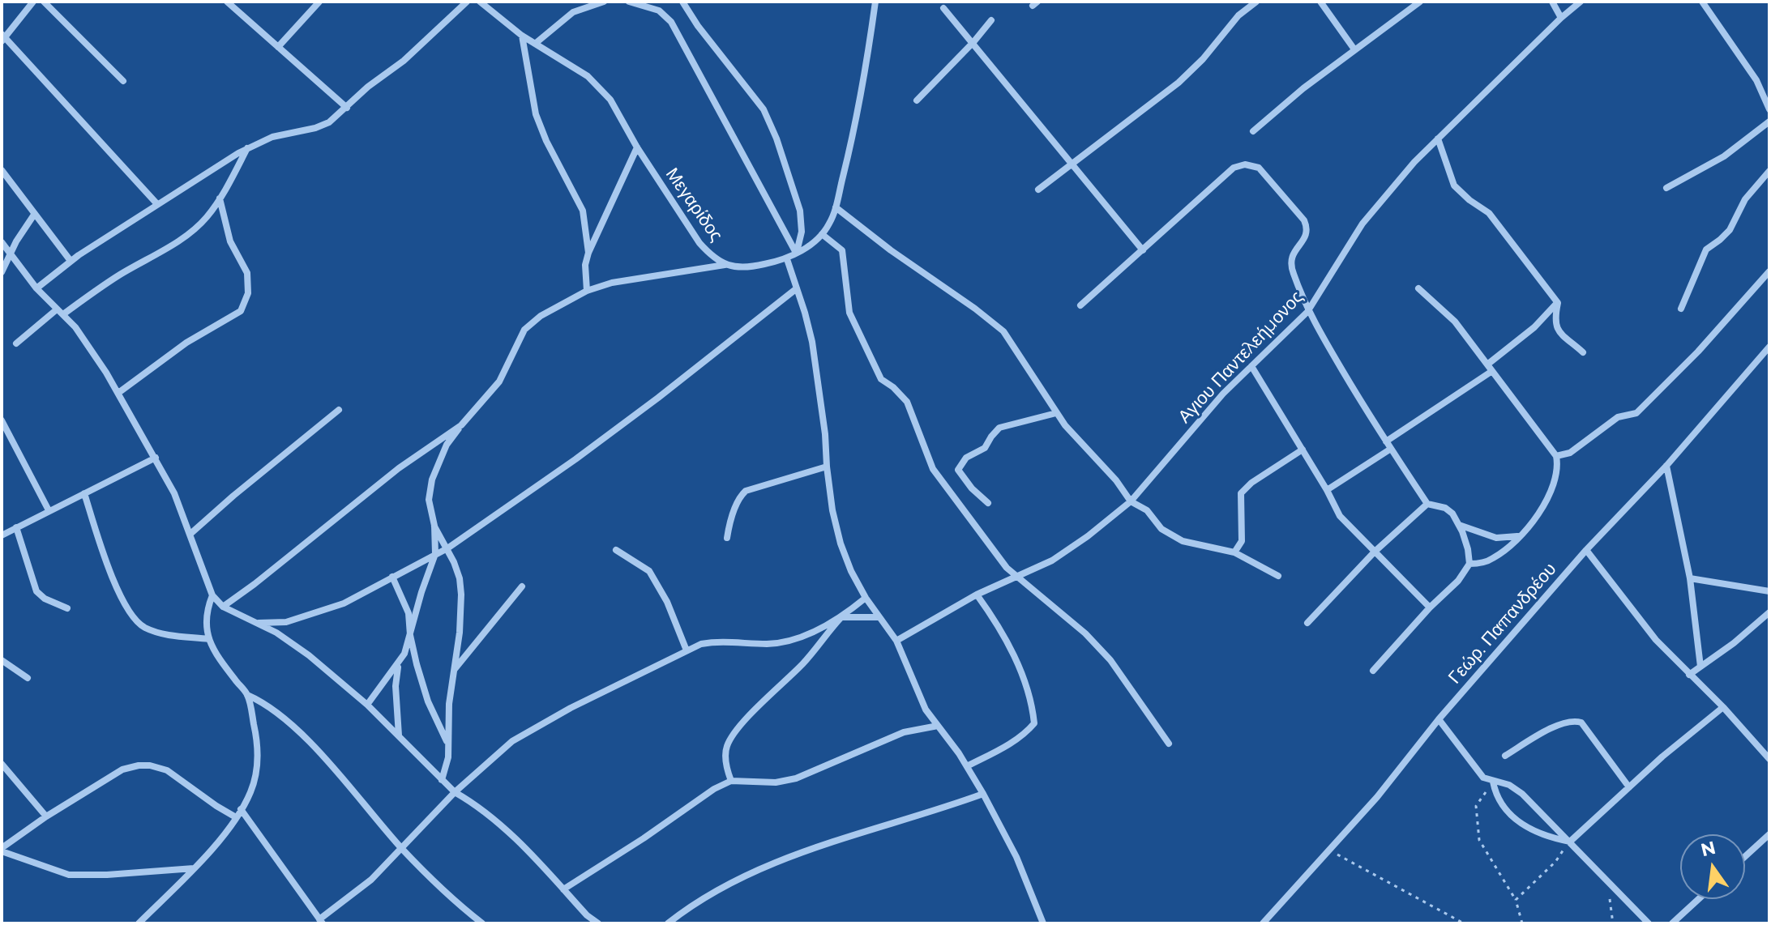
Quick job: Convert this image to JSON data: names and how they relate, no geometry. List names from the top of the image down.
{
  "streets": {
    "street": ["Μεγαρίδος", "Αγιου Παντελεήμονος", "Γεώρ. Παπανδρέου"]
  },
  "north": "top"
}
